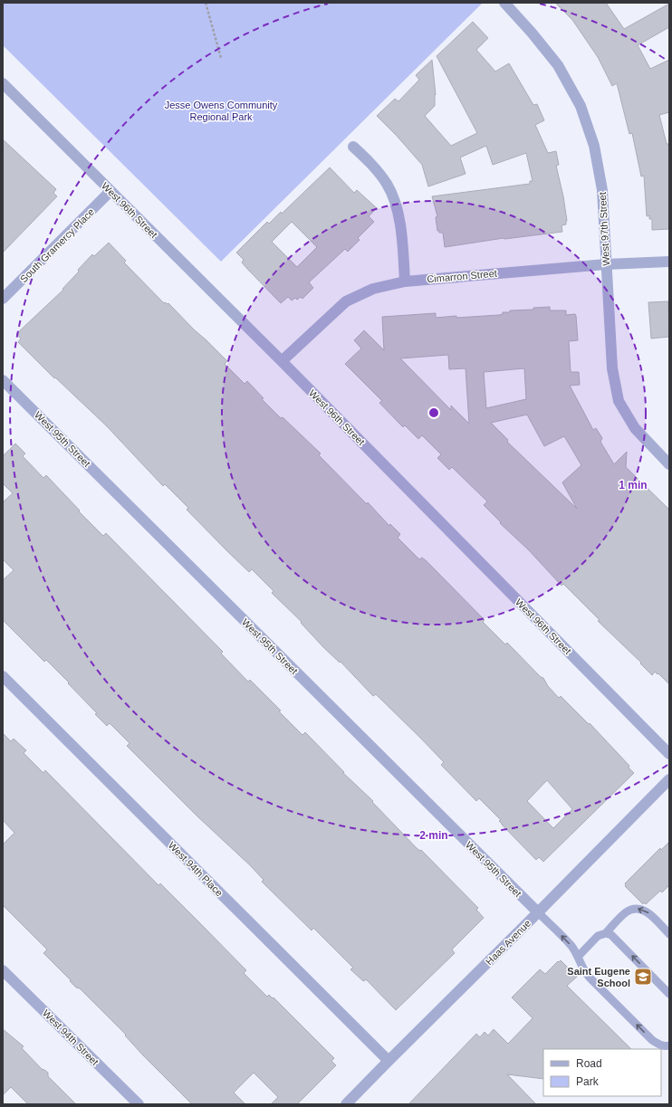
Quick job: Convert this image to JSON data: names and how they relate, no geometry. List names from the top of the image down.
{
  "streets": {
    "street": [
      "West 96th Street",
      "West 97th Street",
      "South Gramercy Place",
      "Cimarron Street",
      "West 95th Street",
      "West 94th Place",
      "Haas Avenue",
      "West 94th Street"
    ]
  },
  "crossings": [
    ["West 96th Street", "South Gramercy Place"],
    ["West 96th Street", "Cimarron Street"],
    ["West 97th Street", "Cimarron Street"],
    ["West 95th Street", "Haas Avenue"],
    ["West 94th Place", "Haas Avenue"]
  ],
  "parks": ["Jesse Owens Community Regional Park"],
  "places": {
    "school or university": ["Saint Eugene School"]
  },
  "legend": ["Road", "Park"],
  "rings": ["1 min", "2 min"]
}
